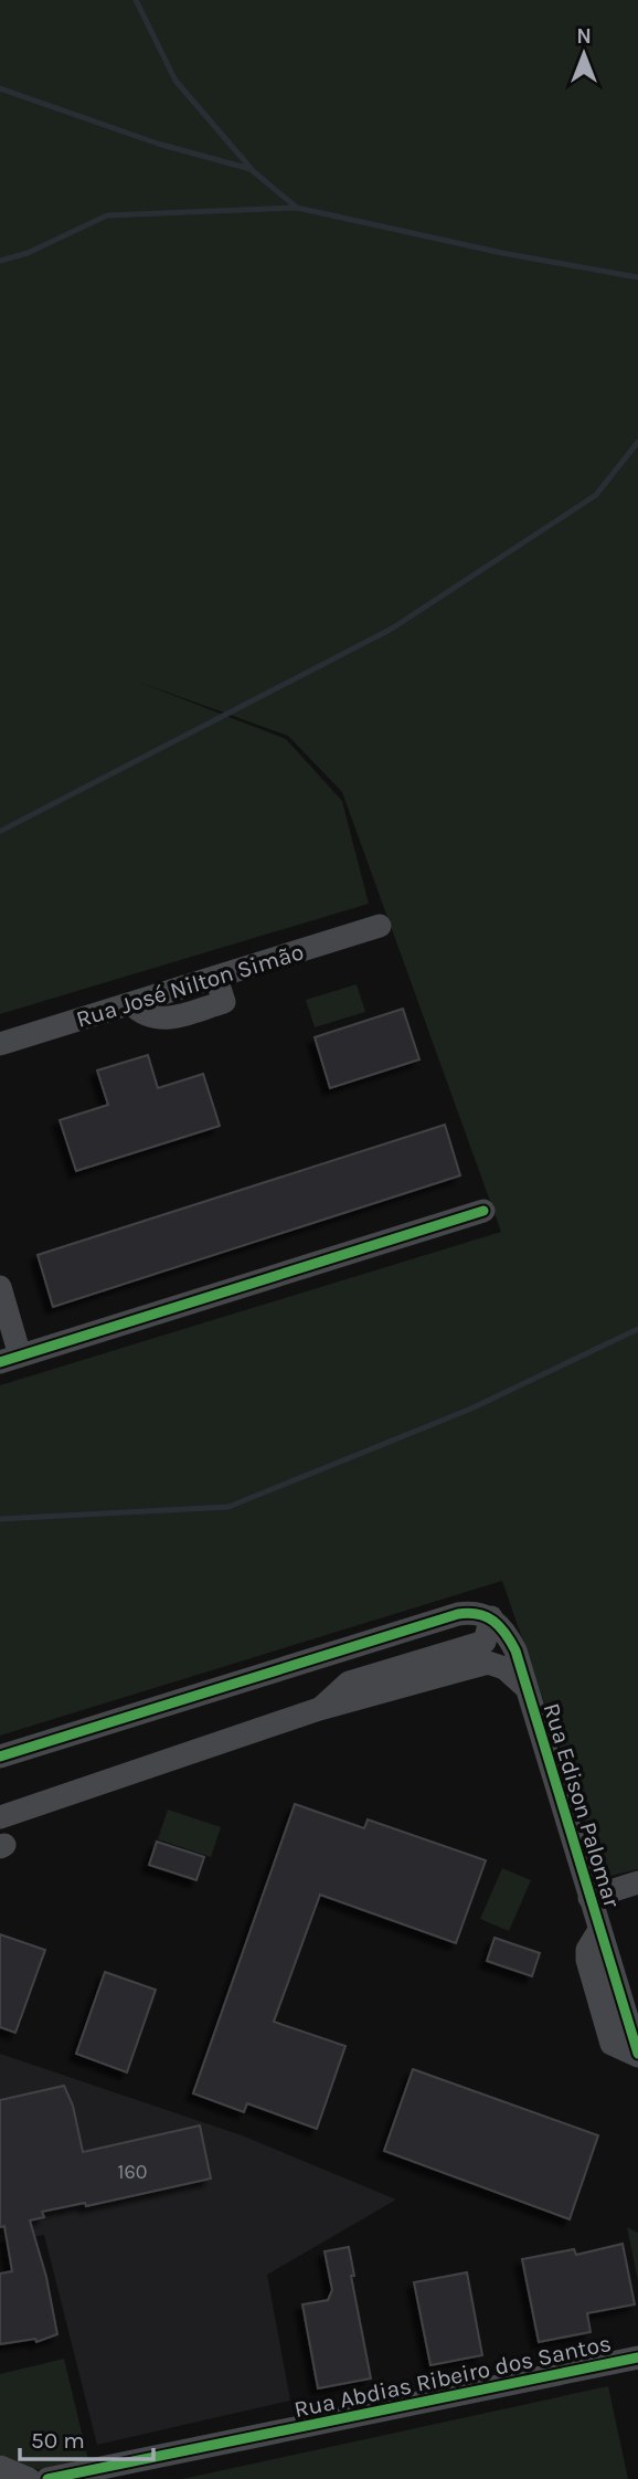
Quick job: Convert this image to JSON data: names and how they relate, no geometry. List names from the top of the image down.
{
  "streets": {
    "street": ["Rua José Nilton Simão", "Rua Edison Palomar", "Rua Abdias Ribeiro dos Santos"]
  },
  "house_numbers": ["160"],
  "scale_bar": "50 m",
  "north": "top"
}
